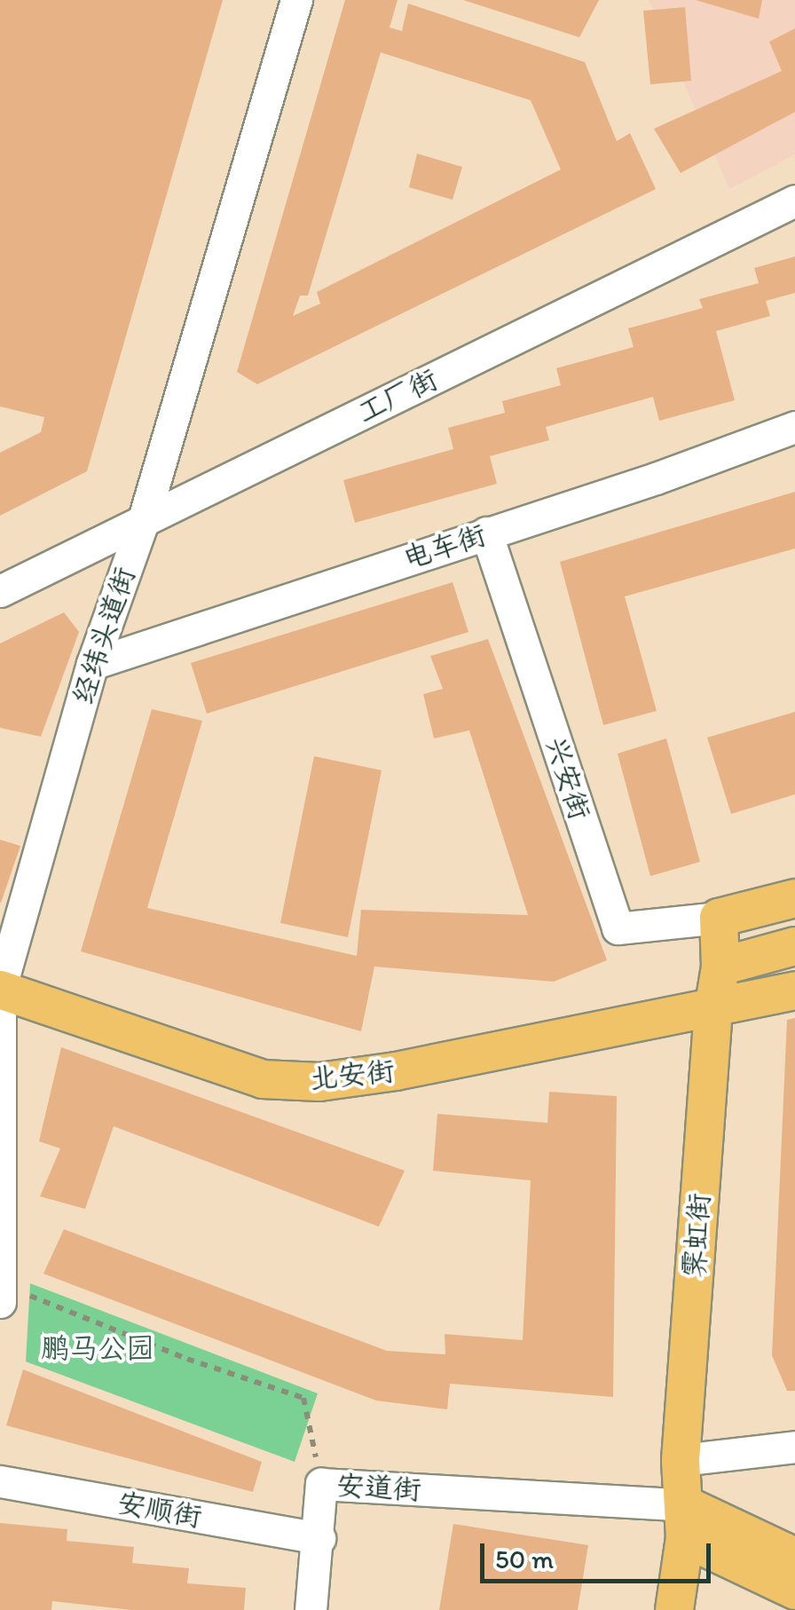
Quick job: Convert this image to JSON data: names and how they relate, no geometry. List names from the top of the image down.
{
  "streets": {
    "main road": ["北安街", "霁虹街"],
    "street": [
      "工厂街",
      "电车街",
      "经纬头道街",
      "兴安街",
      "安道街",
      "安顺街"
    ]
  },
  "crossings": [
    ["工厂街", "经纬头道街"],
    ["电车街", "经纬头道街"],
    ["电车街", "兴安街"],
    ["经纬头道街", "北安街"],
    ["经纬头道街", "安道街"],
    ["兴安街", "霁虹街"],
    ["北安街", "霁虹街"],
    ["霁虹街", "安道街"]
  ],
  "parks": ["鹏马公园"],
  "scale_bar": "50 m"
}
